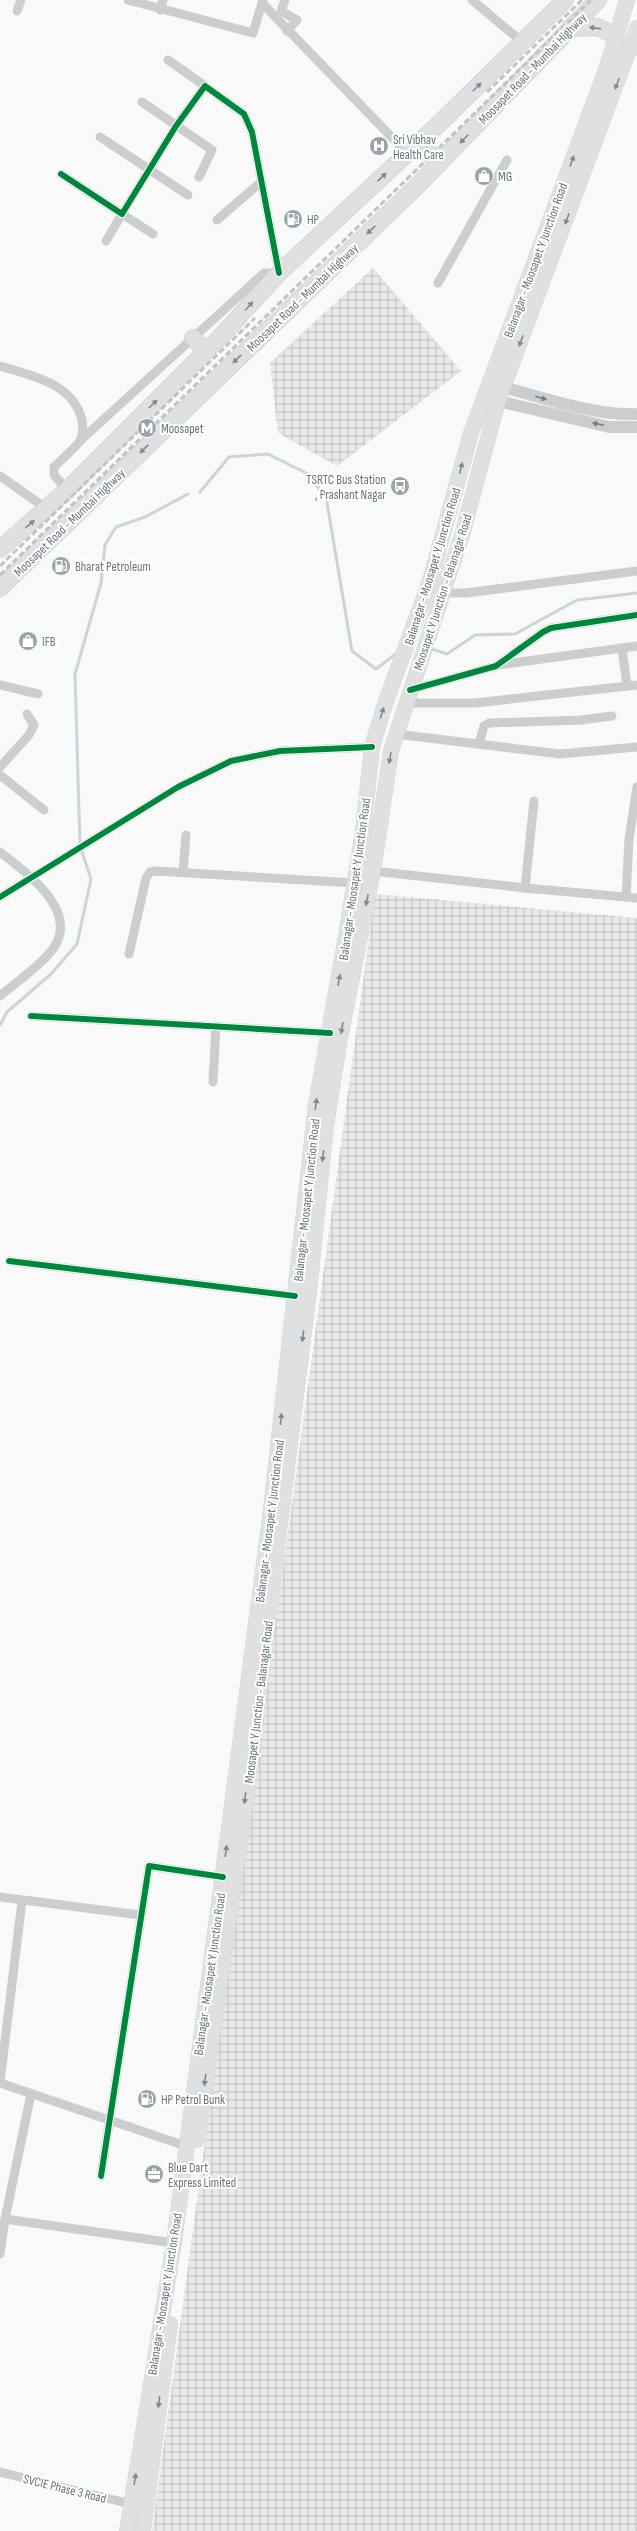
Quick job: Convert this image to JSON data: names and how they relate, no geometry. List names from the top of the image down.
{
  "streets": {
    "highway": ["Moosapet Road - Mumbai Highway"],
    "main road": ["Balanagar - Moosapet Y Junction Road", "Moosapet Y Junction - Balanagar Road"],
    "street": ["SVCIE Phase 3 Road"]
  },
  "crossings": [
    ["Balanagar - Moosapet Y Junction Road", "SVCIE Phase 3 Road"]
  ],
  "one_way": ["Balanagar - Moosapet Y Junction Road", "Moosapet Y Junction - Balanagar Road"],
  "places": {
    "hospital": ["Sri Vibhav Health Care"],
    "shop": ["MG", "IFB"],
    "fuel station": ["HP", "Bharat Petroleum", "HP Petrol Bunk"],
    "metro station": ["Moosapet"],
    "bus stop": ["TSRTC Bus Station , Prashant Nagar"],
    "office": ["Blue Dart Express Limited"]
  }
}
